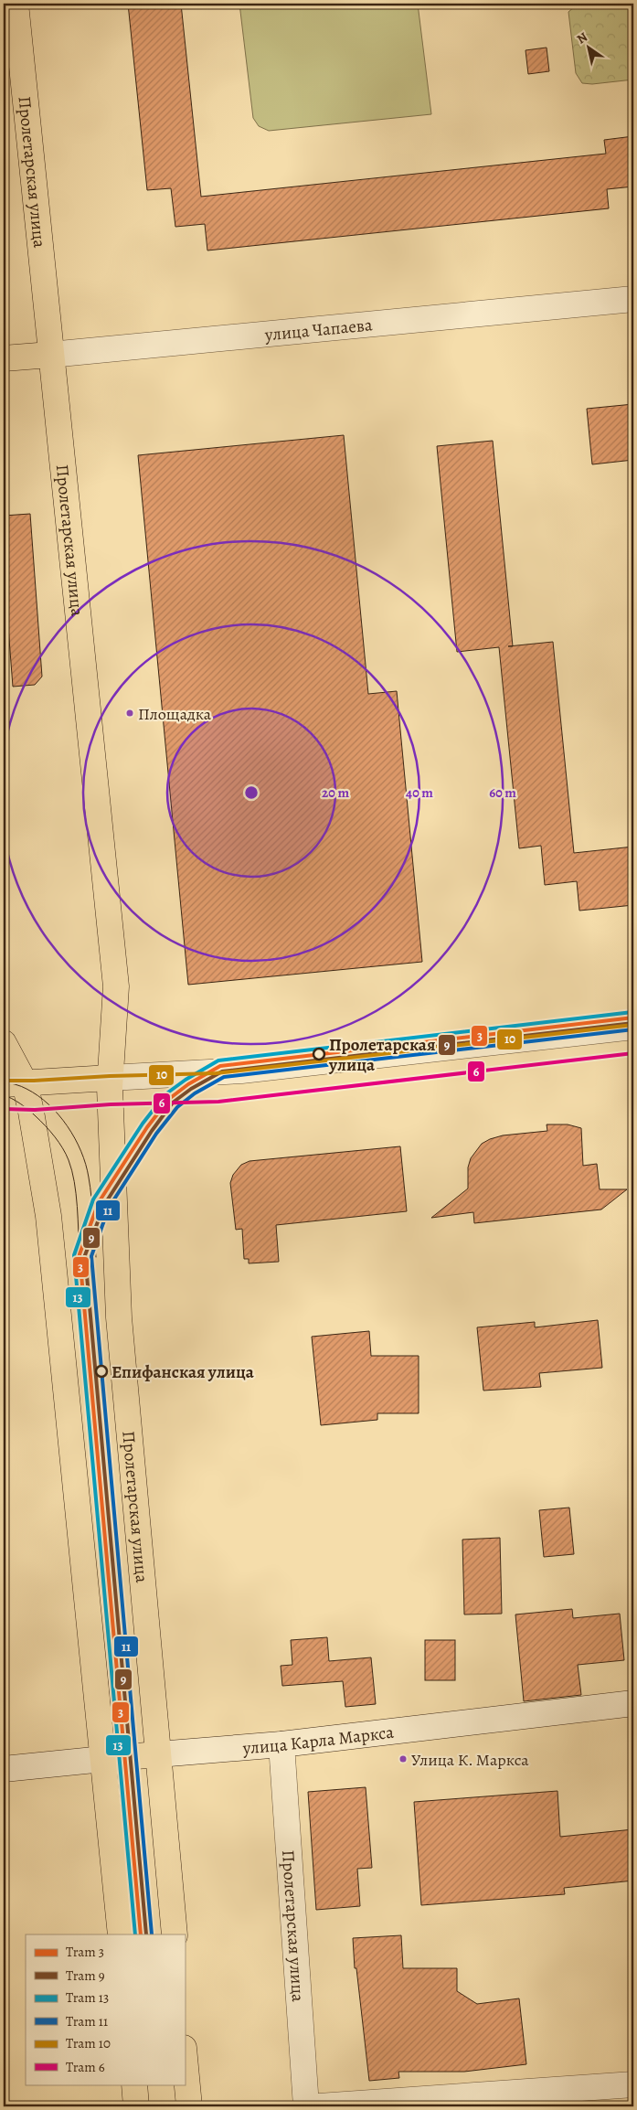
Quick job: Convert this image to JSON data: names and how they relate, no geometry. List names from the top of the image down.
{
  "streets": {
    "main road": ["Пролетарская улица", "улица Чапаева", "улица Карла Маркса"]
  },
  "crossings": [
    ["Пролетарская улица", "улица Чапаева"],
    ["Пролетарская улица", "улица Карла Маркса"]
  ],
  "places": [
    "Площадка",
    "Пролетарская улица",
    "Епифанская улица",
    "Улица К. Маркса"
  ],
  "lines": [
    "tram line 13",
    "tram line 3",
    "tram line 9",
    "tram line 10",
    "tram line 11",
    "tram line 6"
  ],
  "legend": [
    "Tram 3",
    "Tram 9",
    "Tram 13",
    "Tram 11",
    "Tram 10",
    "Tram 6"
  ],
  "north": "top left",
  "rings": ["20 m", "40 m", "60 m"]
}
